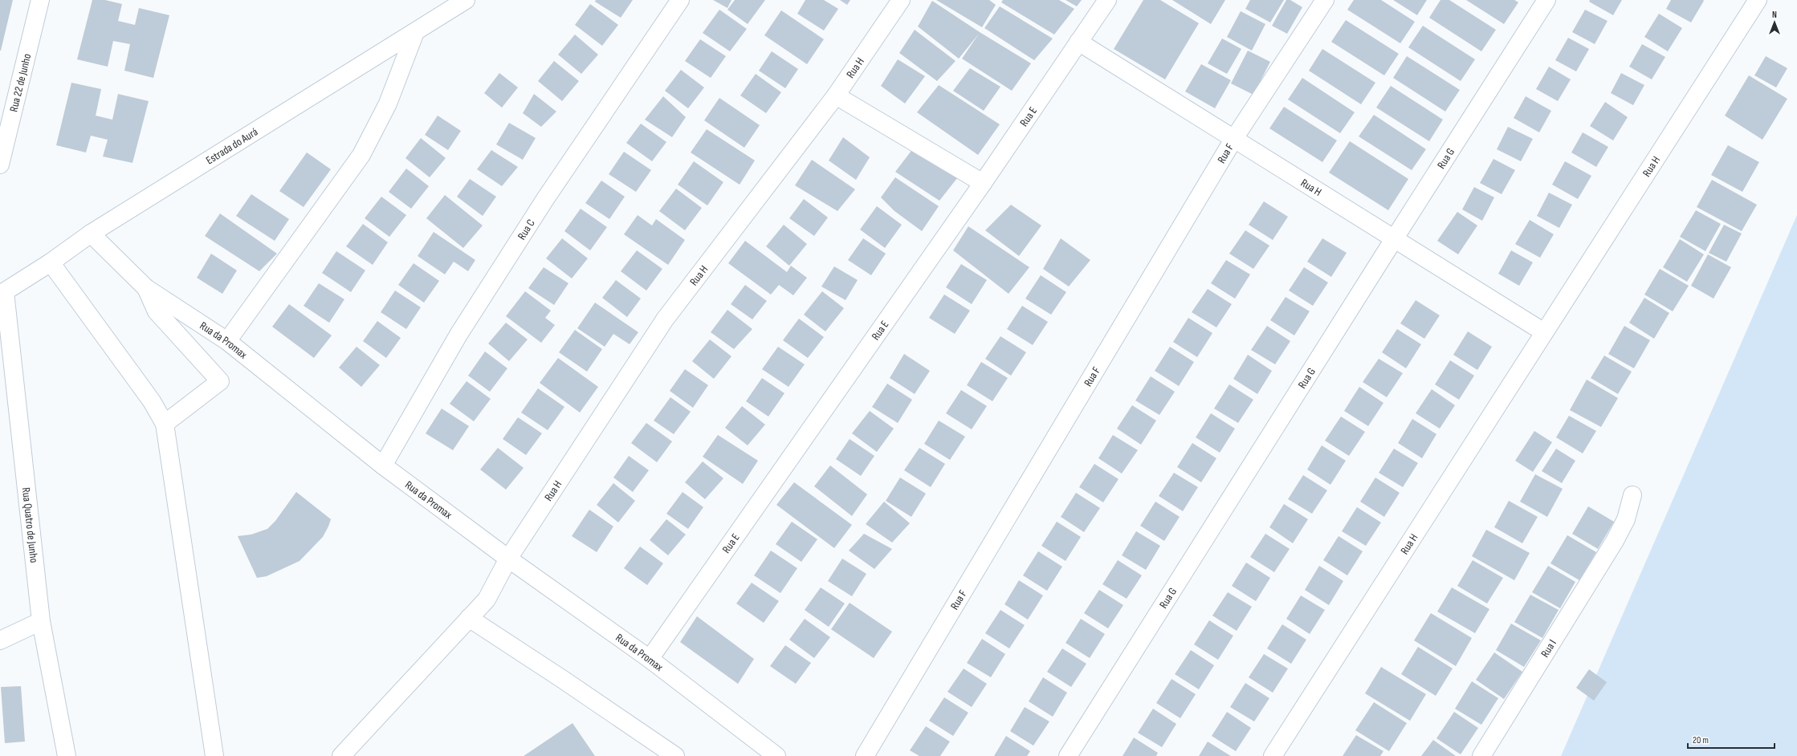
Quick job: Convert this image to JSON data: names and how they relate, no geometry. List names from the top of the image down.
{
  "streets": {
    "street": [
      "Rua H",
      "Rua 22 de Junho",
      "Rua E",
      "Estrada do Aurá",
      "Rua F",
      "Rua G",
      "Rua C",
      "Rua da Promax",
      "Rua Quatro de Junho",
      "Rua I"
    ]
  },
  "crossings": [
    ["Rua H", "Rua E"],
    ["Rua H", "Rua F"],
    ["Rua H", "Rua G"],
    ["Rua H", "Rua da Promax"],
    ["Rua E", "Rua da Promax"],
    ["Estrada do Aurá", "Rua da Promax"],
    ["Estrada do Aurá", "Rua Quatro de Junho"],
    ["Rua C", "Rua da Promax"]
  ],
  "scale_bar": "20 m",
  "north": "top"
}
